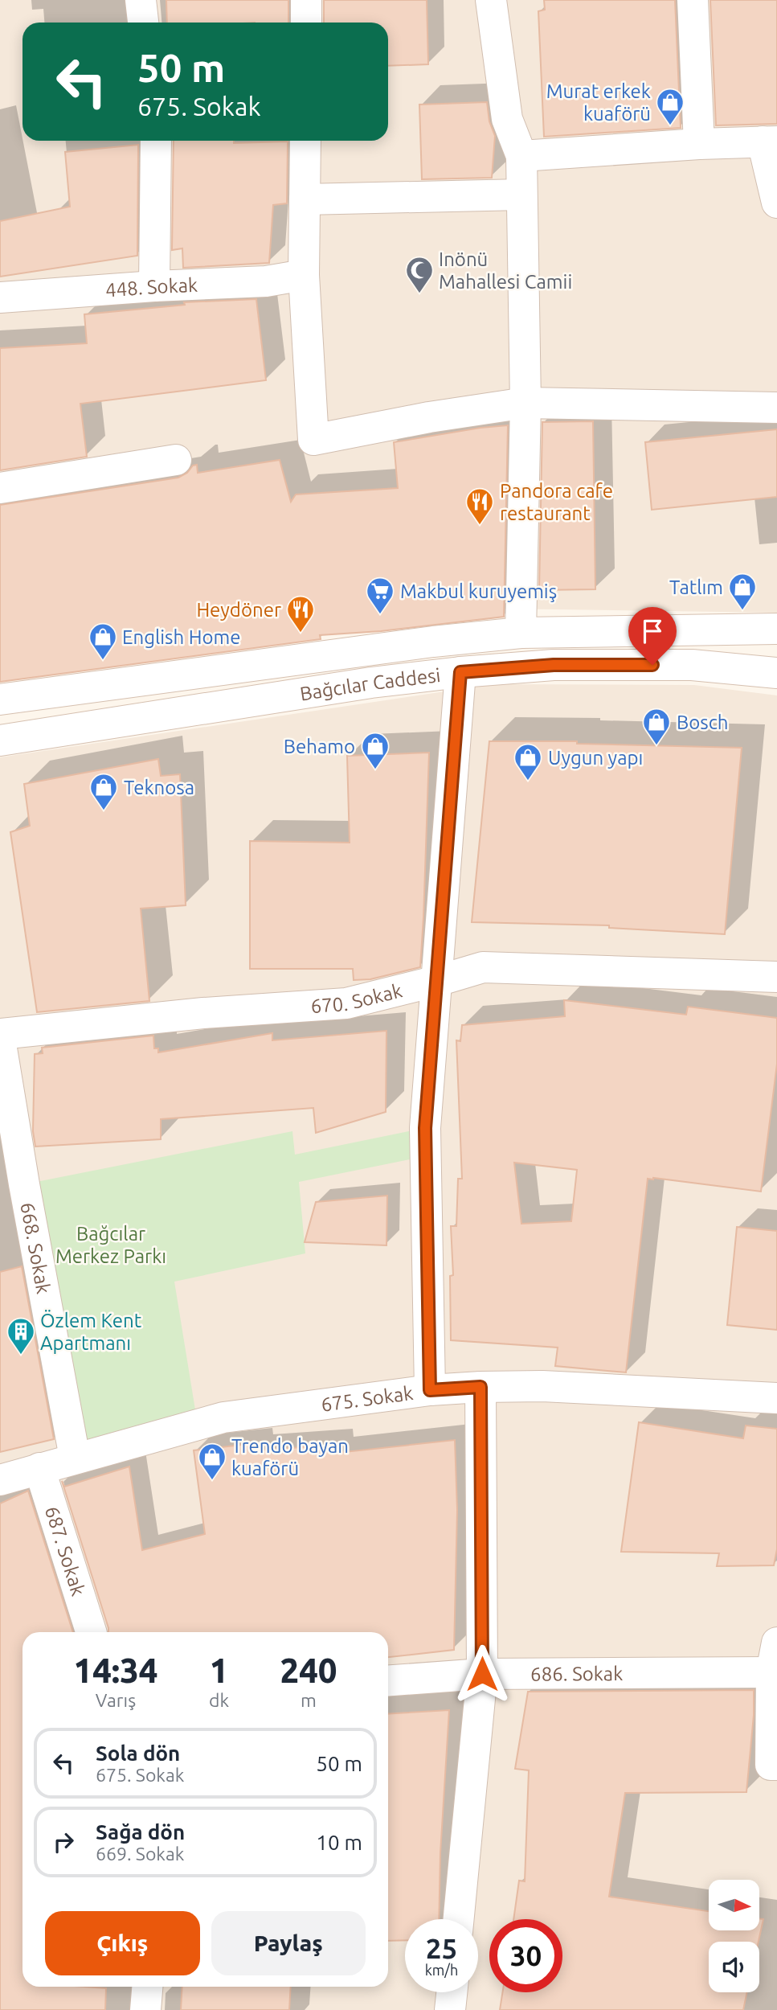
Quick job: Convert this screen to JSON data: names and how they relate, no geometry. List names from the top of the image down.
{
  "streets": {
    "street": [
      "448. Sokak",
      "Bağcılar Caddesi",
      "670. Sokak",
      "668. Sokak",
      "675. Sokak",
      "687. Sokak",
      "686. Sokak"
    ]
  },
  "crossings": [
    ["668. Sokak", "675. Sokak"],
    ["675. Sokak", "687. Sokak"]
  ],
  "parks": ["Bağcılar Merkez Parkı"],
  "places": {
    "shop": [
      "Murat erkek kuaförü",
      "Tatlım",
      "English Home",
      "Bosch",
      "Behamo",
      "Uygun yapı",
      "Teknosa",
      "Trendo bayan kuaförü"
    ],
    "mosque": ["Inönü Mahallesi Camii"],
    "restaurant": ["Pandora cafe restaurant", "Heydöner"],
    "supermarket": ["Makbul kuruyemiş"],
    "building": ["Özlem Kent Apartmanı"]
  },
  "north": "right",
  "page": {
    "turn": ["50 m", "675. Sokak"],
    "eta": [
      "14:34",
      "Varış",
      "1",
      "dk",
      "240",
      "m"
    ],
    "list": [
      {
        "name": "Sola dön",
        "note": "675. Sokak",
        "value": "50 m"
      },
      {
        "name": "Sağa dön",
        "note": "669. Sokak",
        "value": "10 m"
      }
    ],
    "buttons": ["Çıkış", "Paylaş"],
    "speed": "25 km/h",
    "limit": "30"
  }
}
